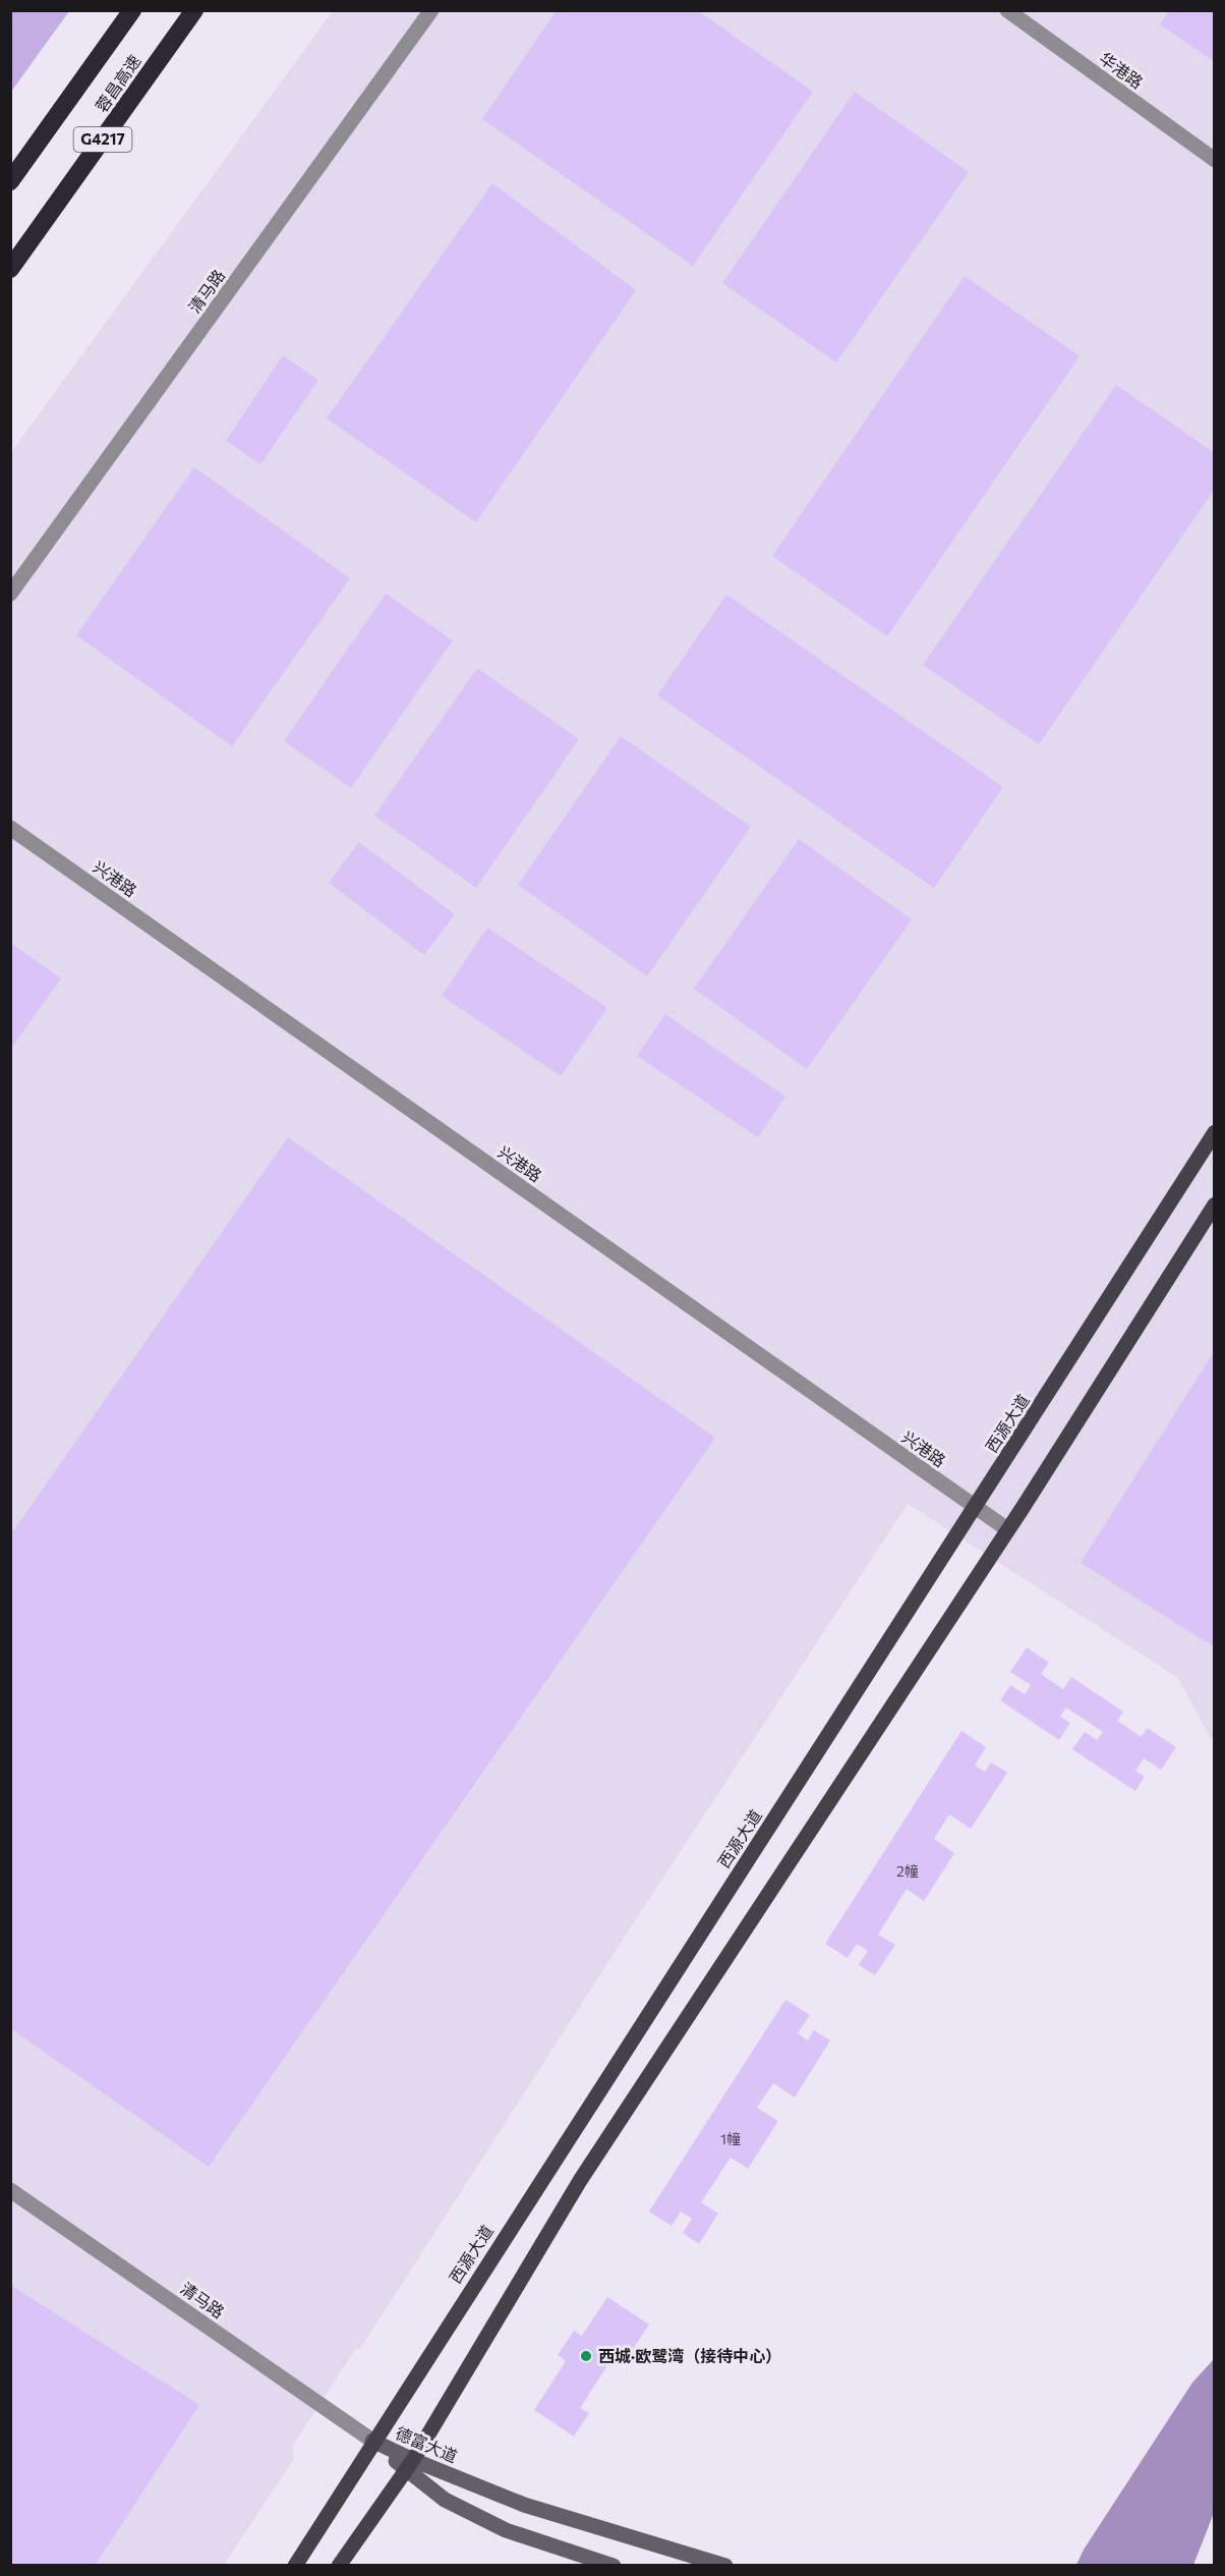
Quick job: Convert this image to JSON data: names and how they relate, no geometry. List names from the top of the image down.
{
  "streets": {
    "highway": ["蓉昌高速", "G4217"],
    "main road": ["西源大道", "德富大道"],
    "street": ["华港路", "清马路", "兴港路"]
  },
  "crossings": [
    ["清马路", "西源大道"],
    ["清马路", "德富大道"],
    ["兴港路", "西源大道"],
    ["西源大道", "德富大道"]
  ],
  "places": ["西城·欧鹭湾（接待中心）"],
  "house_numbers": ["2幢", "1幢"]
}
